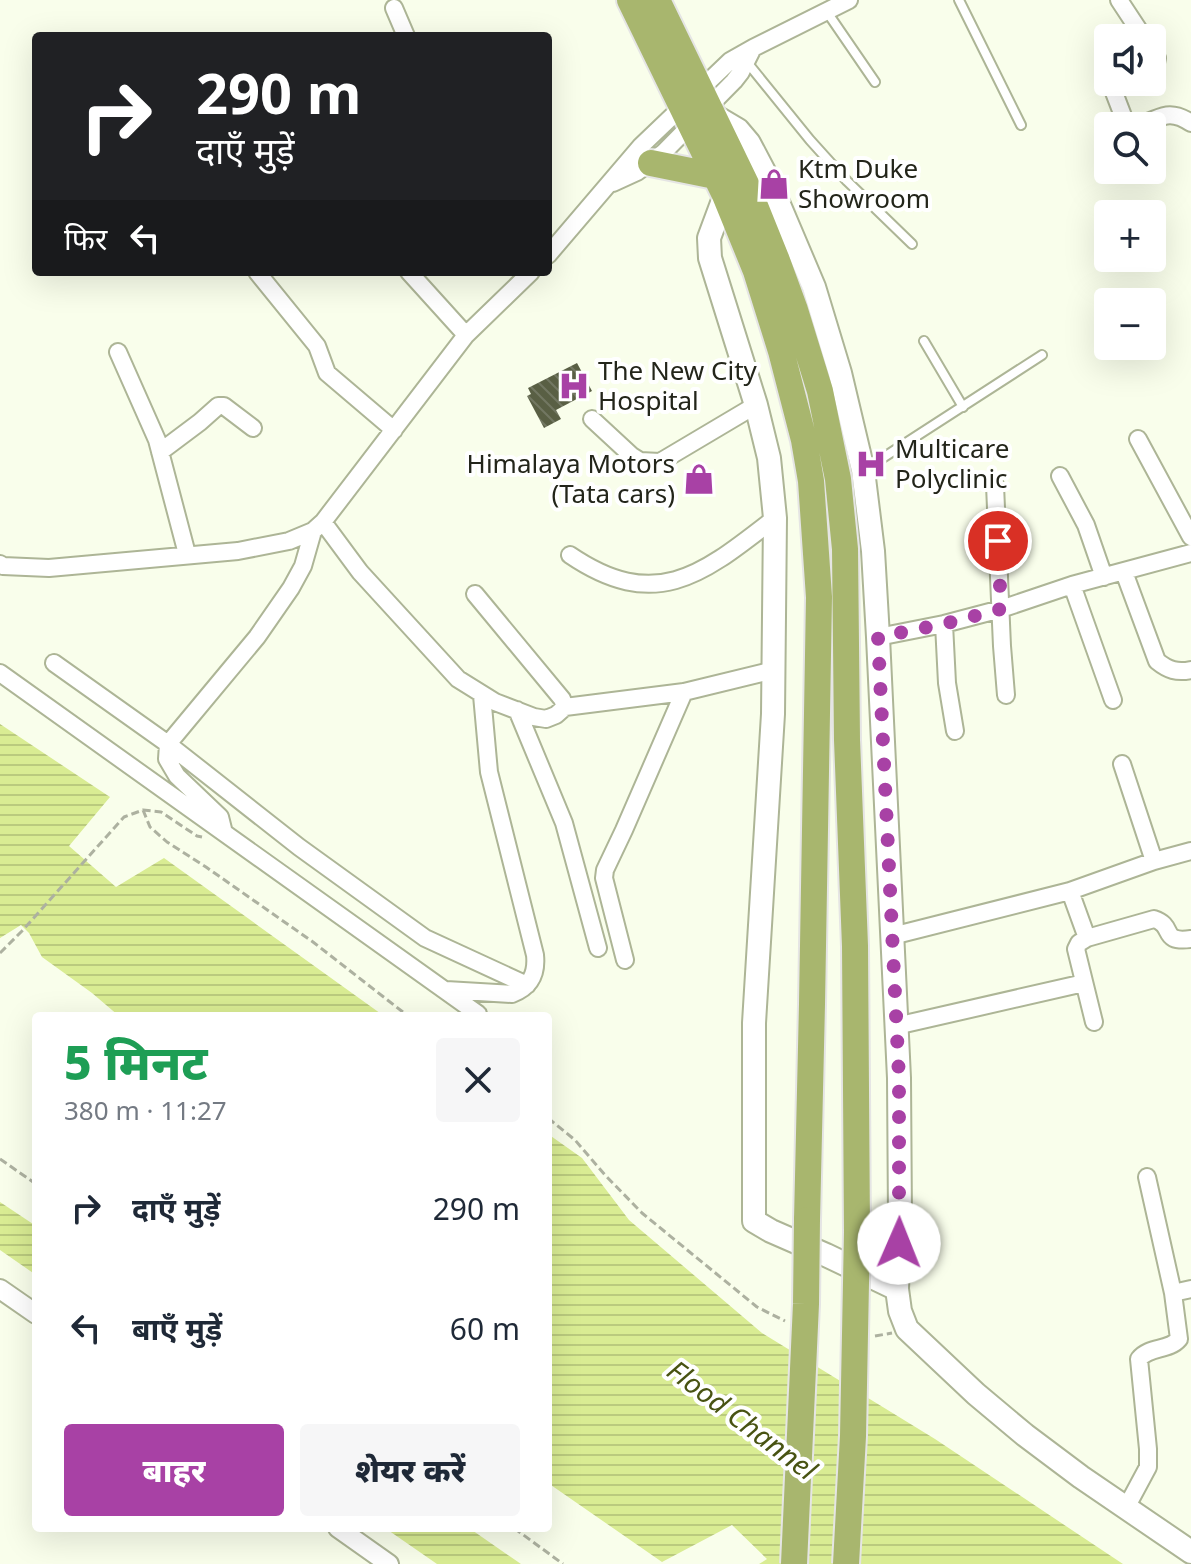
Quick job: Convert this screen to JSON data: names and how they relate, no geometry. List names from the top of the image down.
{
  "water": ["Flood Channel"],
  "places": {
    "shop": ["Ktm Duke Showroom", "Himalaya Motors (Tata cars)"],
    "hospital": ["The New City Hospital", "Multicare Polyclinic"]
  },
  "page": {
    "map_buttons": ["+", "−"],
    "turn": ["290 m", "दाएँ मुड़ें"],
    "then": "फिर",
    "heading": ["5 मिनट", "380 m · 11:27"],
    "list": [
      {
        "name": "दाएँ मुड़ें",
        "value": "290 m"
      },
      {
        "name": "बाएँ मुड़ें",
        "value": "60 m"
      }
    ],
    "buttons": ["बाहर", "शेयर करें"]
  }
}
